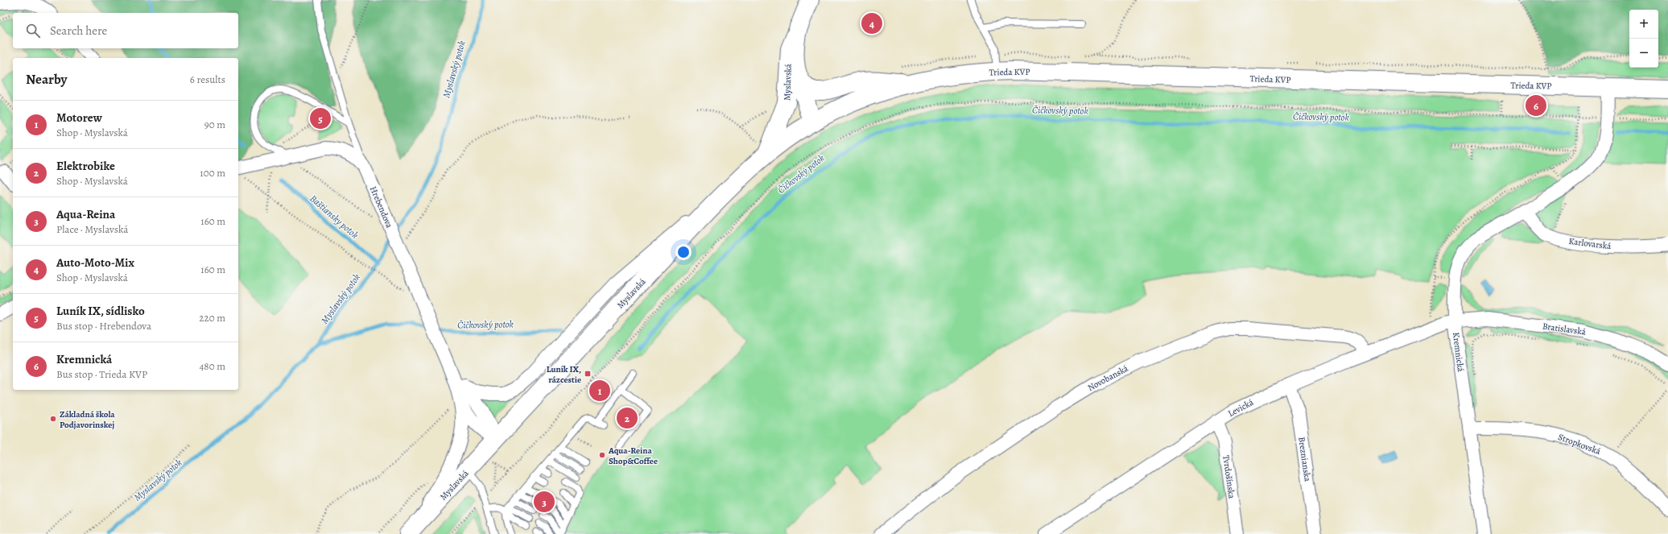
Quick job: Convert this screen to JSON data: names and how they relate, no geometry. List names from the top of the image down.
{
  "streets": {
    "street": [
      "Trieda KVP",
      "Myslavská",
      "Hrebendova",
      "Karlovarská",
      "Bratislavská",
      "Kremnická",
      "Novobanská",
      "Levická",
      "Stropkovská",
      "Breznianska",
      "Tvrdošínska"
    ]
  },
  "crossings": [
    ["Trieda KVP", "Myslavská"],
    ["Trieda KVP", "Kremnická"],
    ["Karlovarská", "Kremnická"],
    ["Bratislavská", "Kremnická"],
    ["Bratislavská", "Levická"],
    ["Kremnická", "Levická"],
    ["Kremnická", "Stropkovská"],
    ["Novobanská", "Levická"],
    ["Levická", "Breznianska"],
    ["Levická", "Tvrdošínska"]
  ],
  "water": ["Myslavský potok", "Čičkovský potok", "Baštiansky potok"],
  "places": {
    "transit": ["Luník IX, rázcestie"],
    "other": ["Základná škola Podjavorinskej", "Aqua-Reina Shop&Coffee"]
  },
  "page": {
    "map_buttons": ["+", "−"],
    "pins": [
      "4",
      "6",
      "5",
      "1",
      "2",
      "3"
    ],
    "search": "Search here",
    "heading": ["Nearby", "6 results"],
    "list": [
      {
        "mark": "1",
        "name": "Motorew",
        "note": "Shop · Myslavská",
        "value": "90 m"
      },
      {
        "mark": "2",
        "name": "Elektrobike",
        "note": "Shop · Myslavská",
        "value": "100 m"
      },
      {
        "mark": "3",
        "name": "Aqua-Reina",
        "note": "Place · Myslavská",
        "value": "160 m"
      },
      {
        "mark": "4",
        "name": "Auto-Moto-Mix",
        "note": "Shop · Myslavská",
        "value": "160 m"
      },
      {
        "mark": "5",
        "name": "Luník IX, sídlisko",
        "note": "Bus stop · Hrebendova",
        "value": "220 m"
      },
      {
        "mark": "6",
        "name": "Kremnická",
        "note": "Bus stop · Trieda KVP",
        "value": "480 m"
      }
    ]
  }
}
